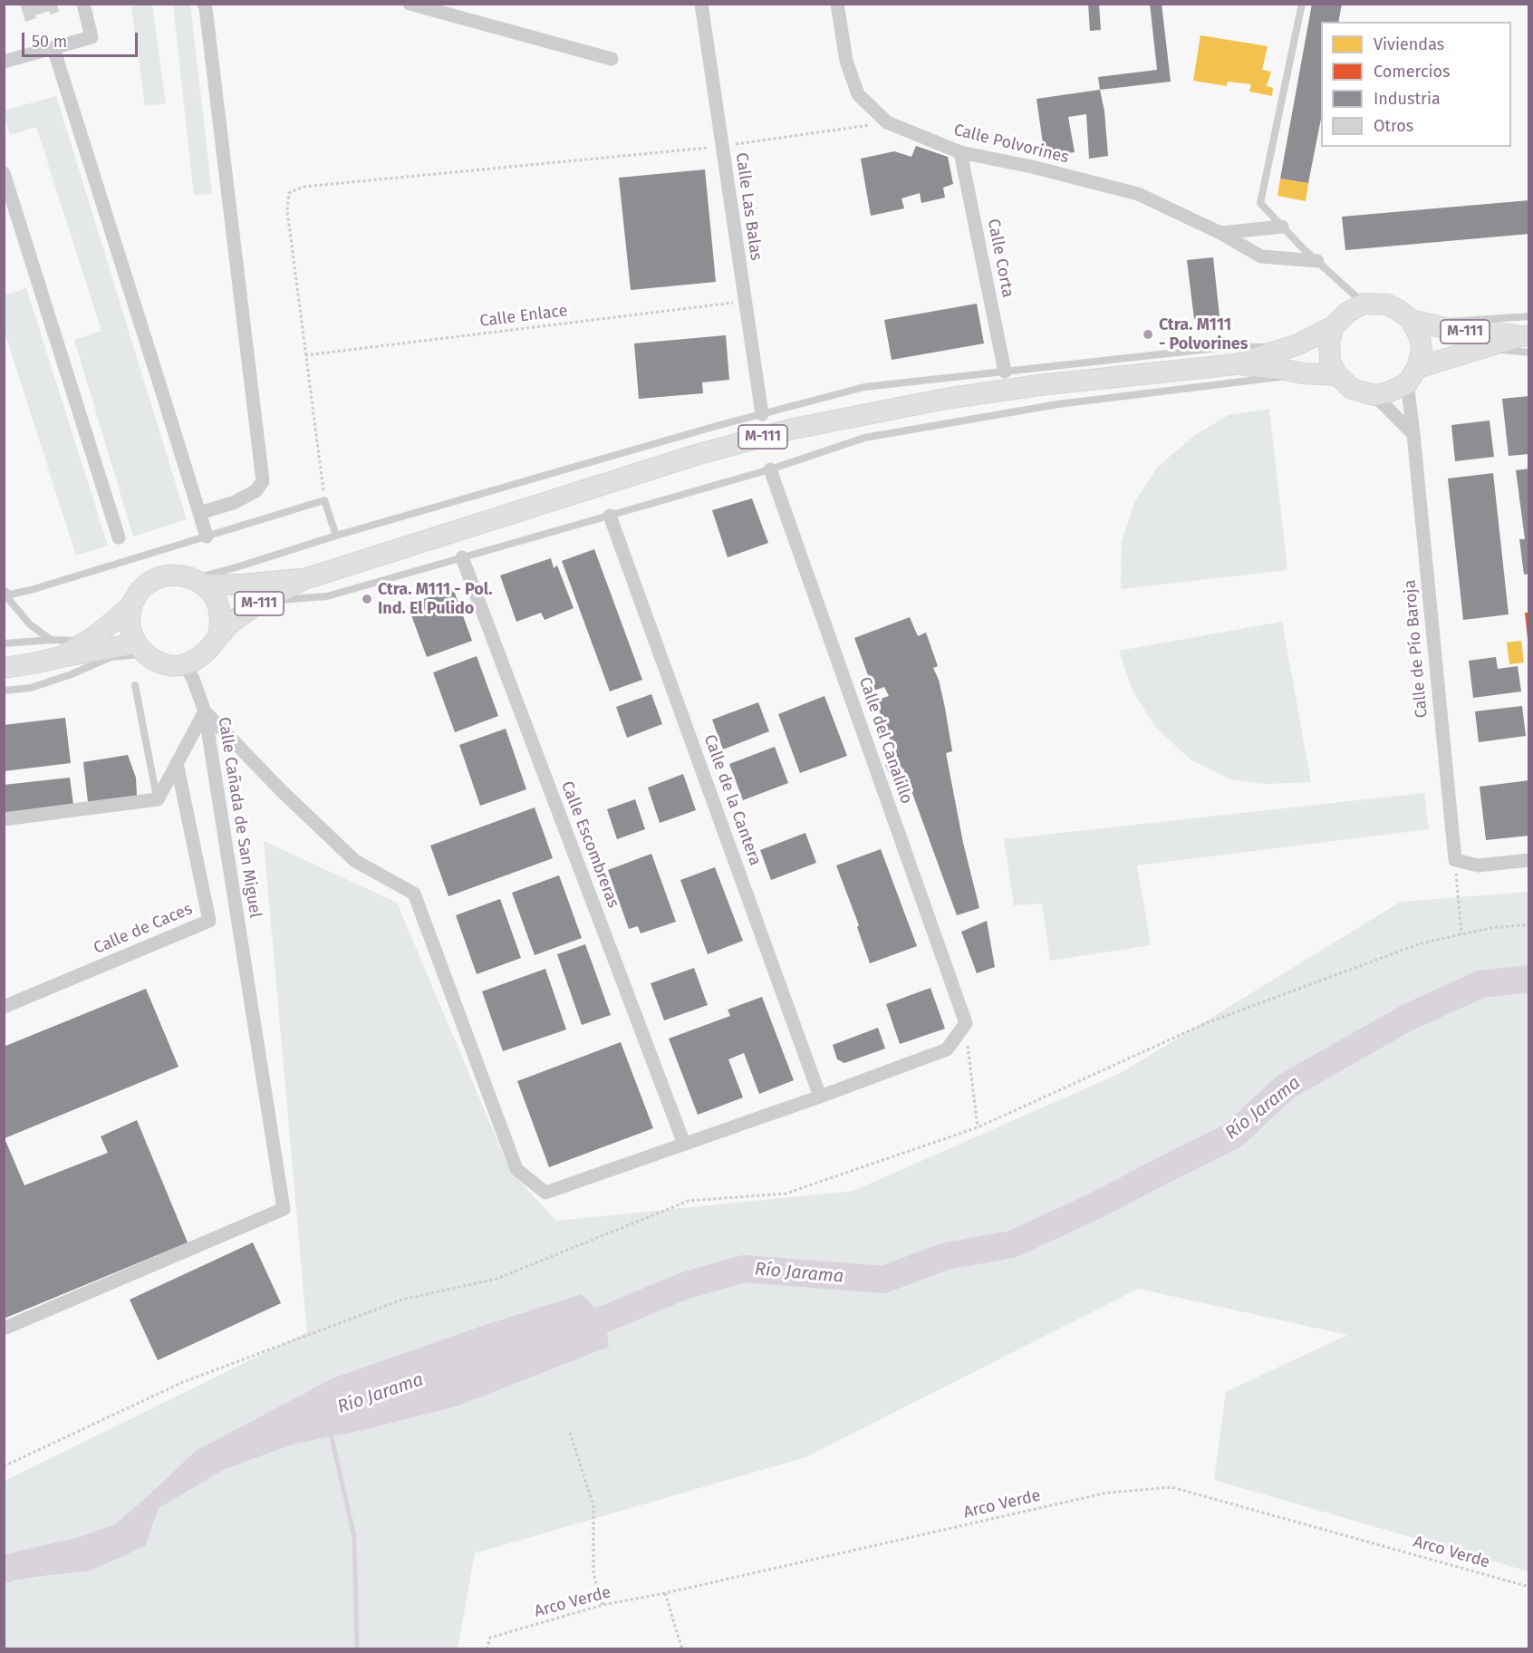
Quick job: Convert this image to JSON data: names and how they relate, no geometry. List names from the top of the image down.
{
  "streets": {
    "main road": ["M-111"],
    "street": [
      "Calle Polvorines",
      "Calle Las Balas",
      "Calle Corta",
      "Calle de Pío Baroja",
      "Calle del Canalillo",
      "Calle de la Cantera",
      "Calle Cañada de San Miguel",
      "Calle Escombreras",
      "Calle de Caces"
    ],
    "path": ["Calle Enlace", "Arco Verde"]
  },
  "crossings": [
    ["Calle Polvorines", "Calle Corta"],
    ["Calle Las Balas", "Calle Enlace"],
    ["M-111", "Calle de Pío Baroja"],
    ["Calle Cañada de San Miguel", "Calle Escombreras"]
  ],
  "water": ["Río Jarama"],
  "places": ["Ctra. M111 - Polvorines", "Ctra. M111 - Pol. Ind. El Pulido"],
  "legend": [
    "Viviendas",
    "Comercios",
    "Industria",
    "Otros"
  ],
  "scale_bar": "50 m"
}
